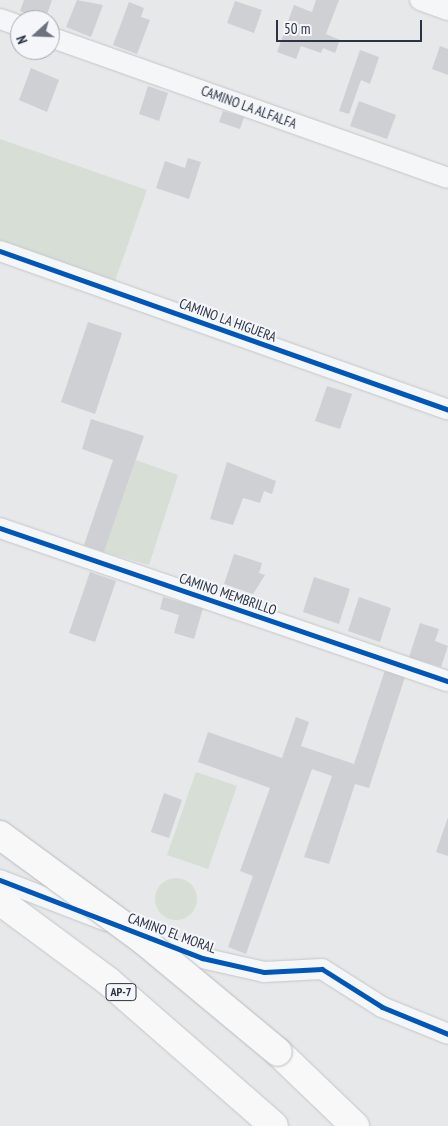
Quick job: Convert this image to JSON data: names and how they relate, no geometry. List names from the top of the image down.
{
  "streets": {
    "highway": ["AP-7"],
    "street": [
      "CAMINO LA ALFALFA",
      "CAMINO LA HIGUERA",
      "CAMINO MEMBRILLO",
      "CAMINO EL MORAL"
    ]
  },
  "scale_bar": "50 m",
  "north": "left"
}
